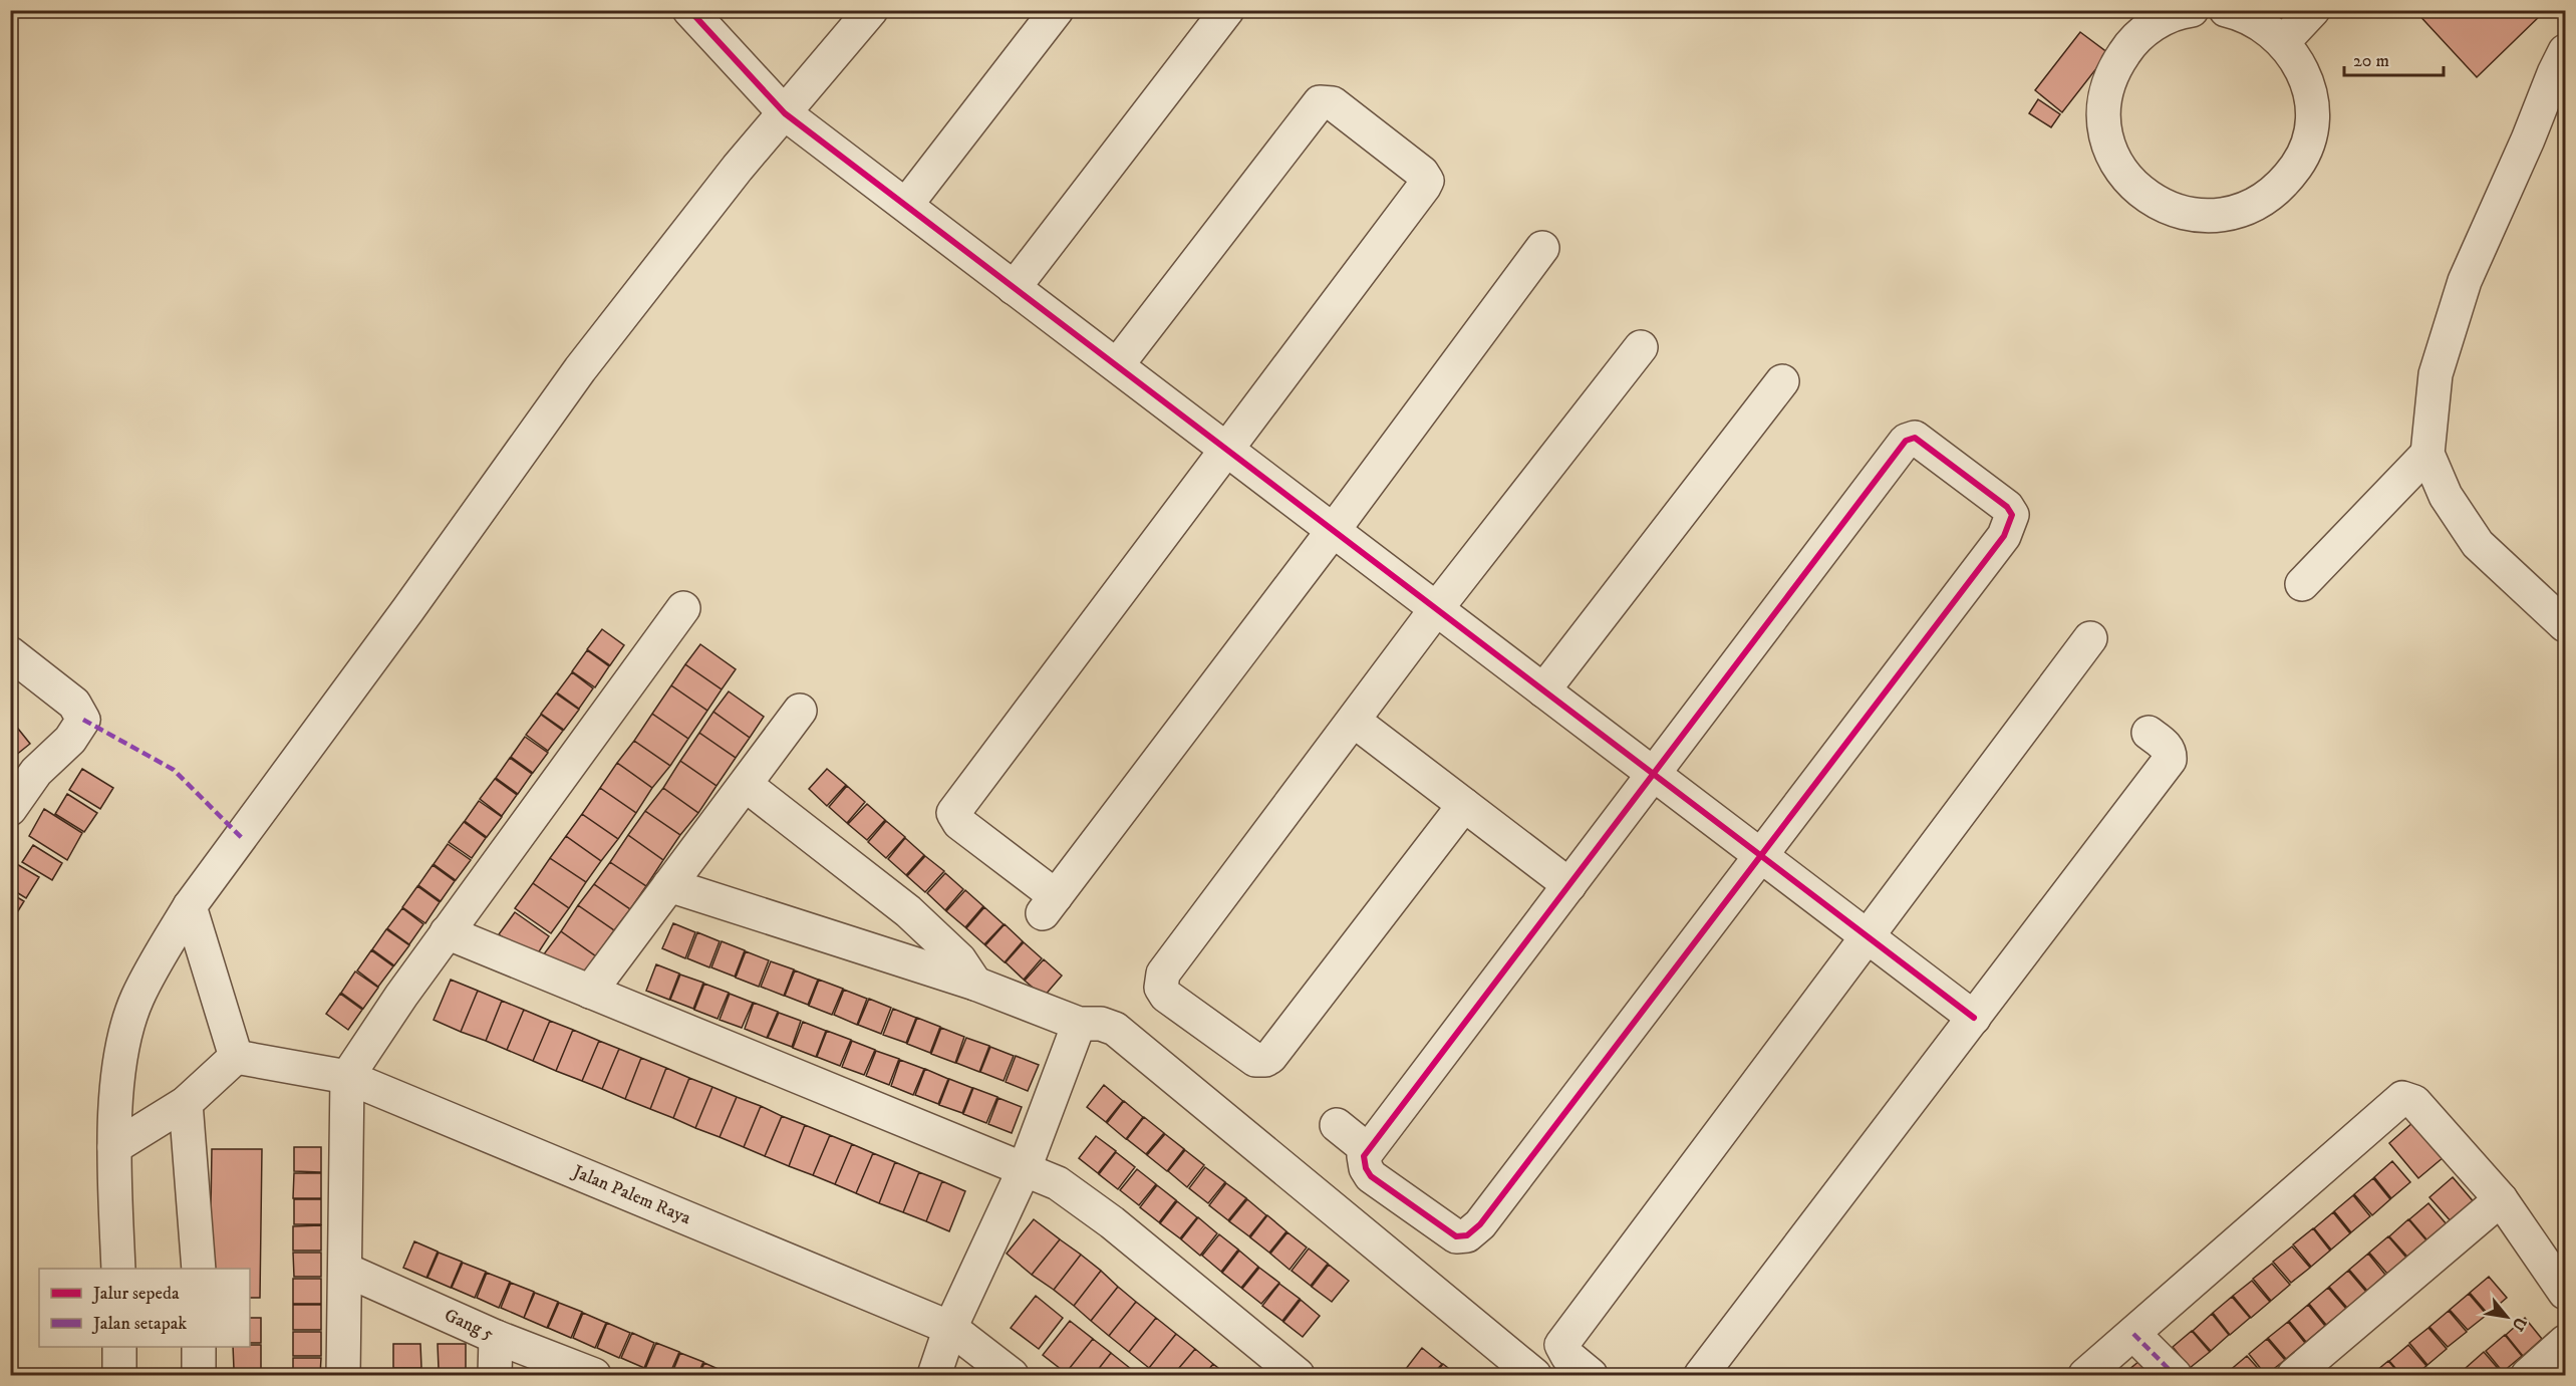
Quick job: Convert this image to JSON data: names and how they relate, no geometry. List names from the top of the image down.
{
  "streets": {
    "street": ["Jalan Palem Raya", "Gang 5"]
  },
  "legend": ["Jalur sepeda", "Jalan setapak"],
  "scale_bar": "20 m",
  "north": "bottom right"
}
